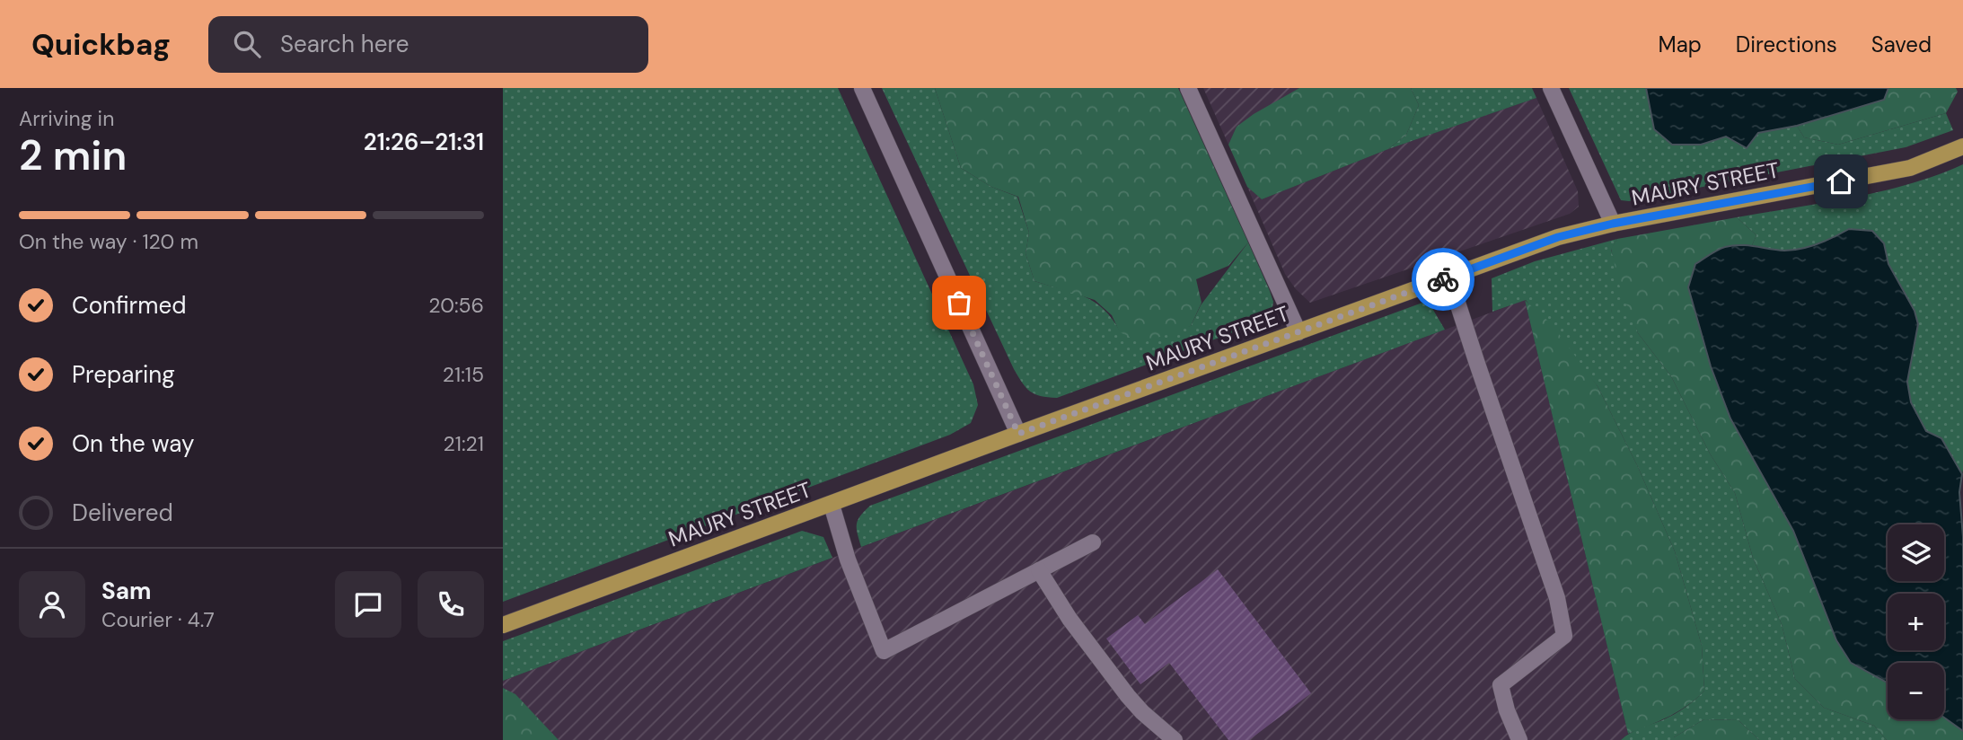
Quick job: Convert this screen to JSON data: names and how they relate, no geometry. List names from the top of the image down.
{
  "streets": {
    "main road": ["MAURY STREET"]
  },
  "page": {
    "header": "Quickbag",
    "search": "Search here",
    "nav": ["Map", "Directions", "Saved"],
    "heading": ["2 min", "Arriving in", "21:26–21:31"],
    "panel": ["Sam", "Courier · 4.7"],
    "bar": "On the way · 120 m",
    "list": [
      ["Confirmed", "20:56"],
      ["Preparing", "21:15"],
      ["On the way", "21:21"],
      "Delivered"
    ],
    "map_buttons": ["+", "−"]
  }
}
